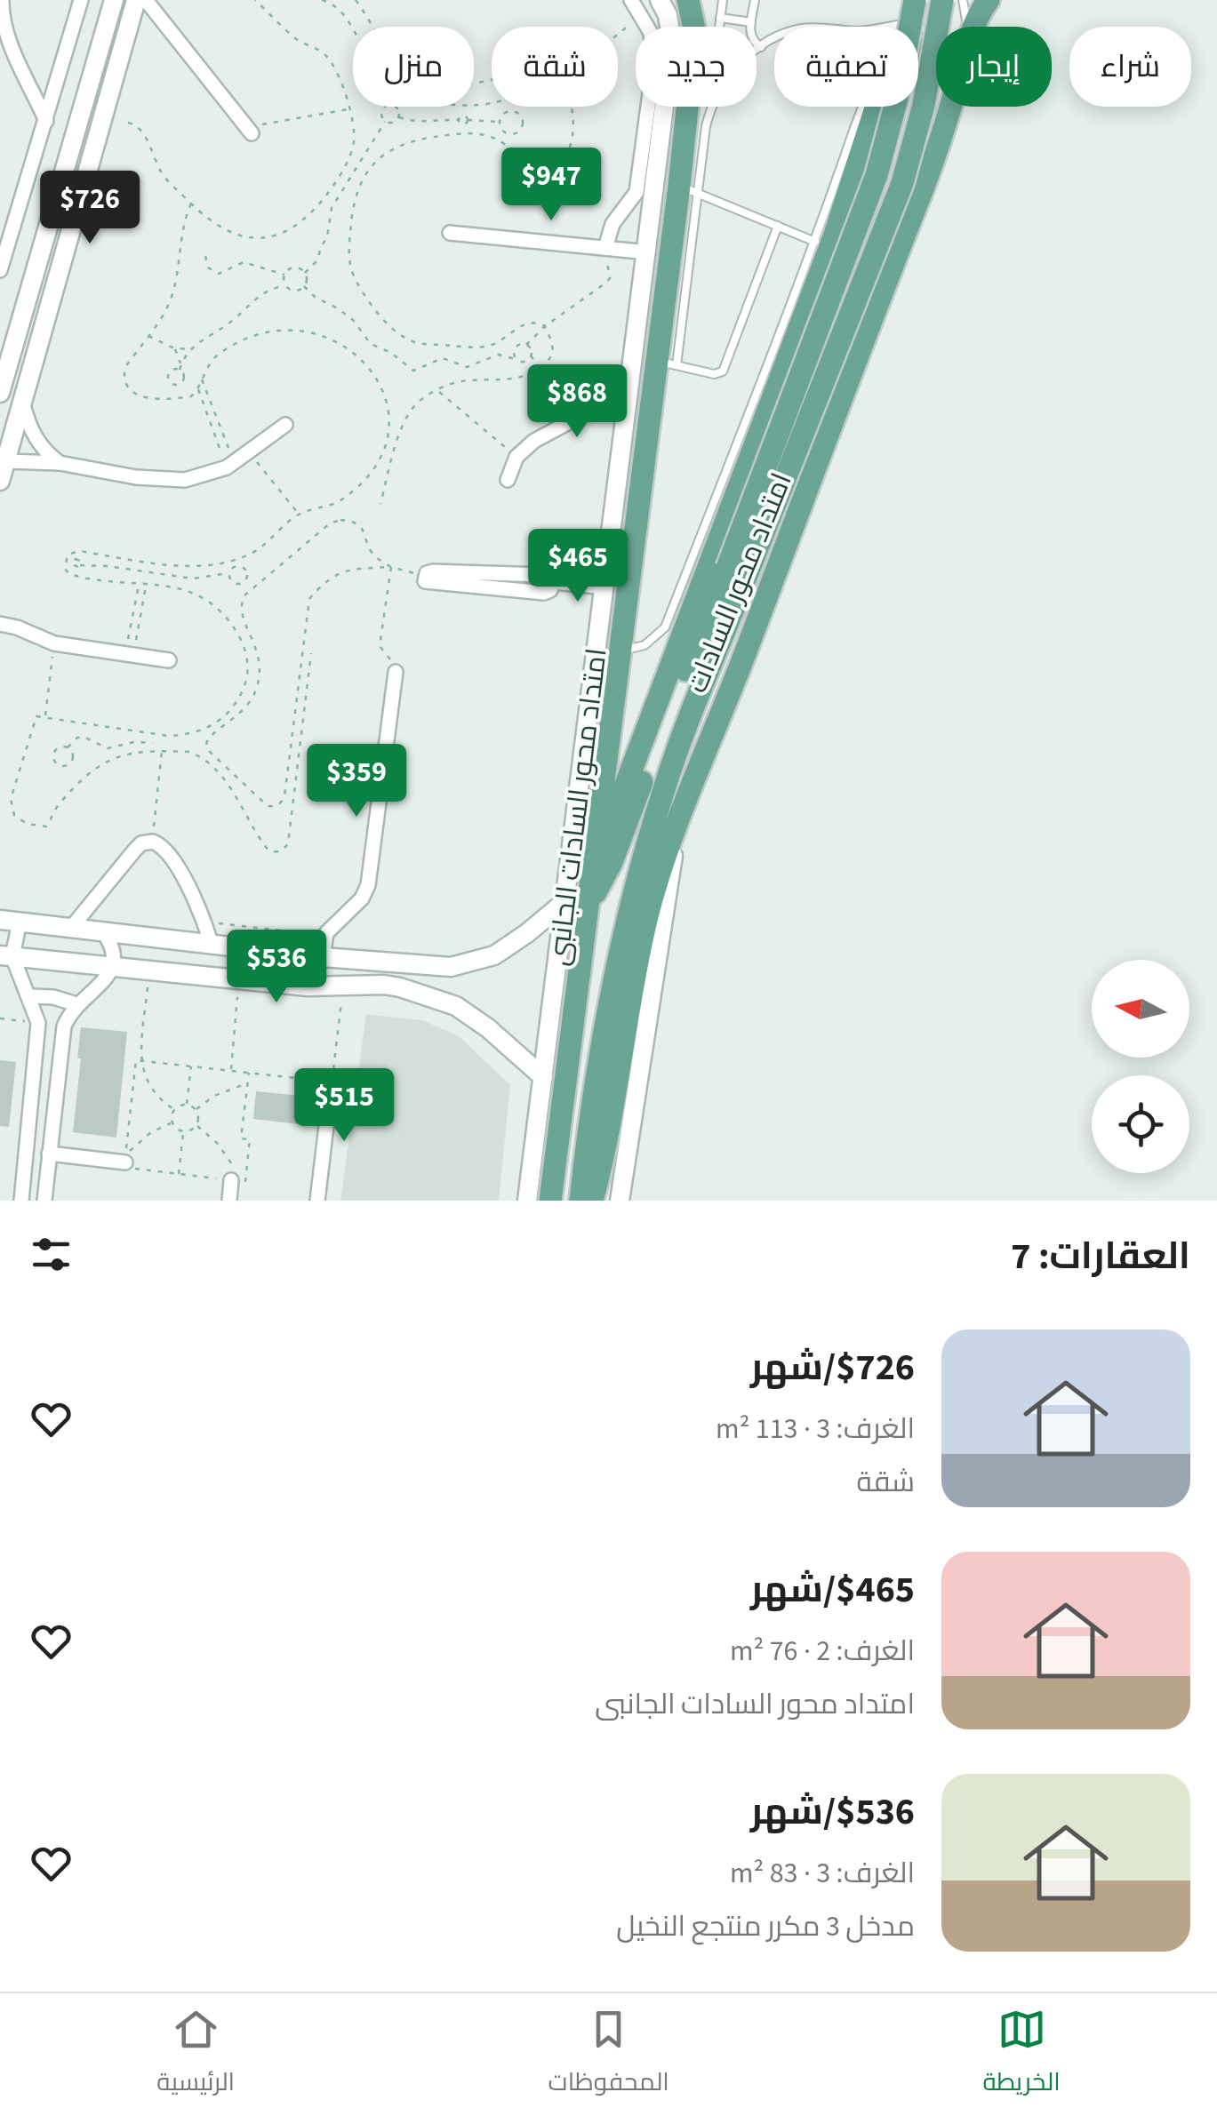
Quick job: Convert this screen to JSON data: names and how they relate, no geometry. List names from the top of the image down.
{
  "streets": {
    "main road": ["امتداد محور السادات"],
    "street": ["امتداد محور السادات الجانبى"]
  },
  "north": "left",
  "page": {
    "chip": [
      "شراء",
      "إيجار",
      "تصفية",
      "جديد",
      "شقة",
      "منزل"
    ],
    "price": [
      "$947",
      "$726",
      "$868",
      "$465",
      "$359",
      "$536",
      "$515"
    ],
    "heading": "العقارات: 7",
    "list": [
      {
        "name": "$726/شهر",
        "note": "الغرف: 3 · 113 m² · شقة"
      },
      {
        "name": "$465/شهر",
        "note": "الغرف: 2 · 76 m² · امتداد محور السادات الجانبى"
      },
      {
        "name": "$536/شهر",
        "note": "الغرف: 3 · 83 m² · مدخل 3 مكرر منتجع النخيل"
      }
    ],
    "tabs": ["الخريطة", "المحفوظات", "الرئيسية"]
  }
}
